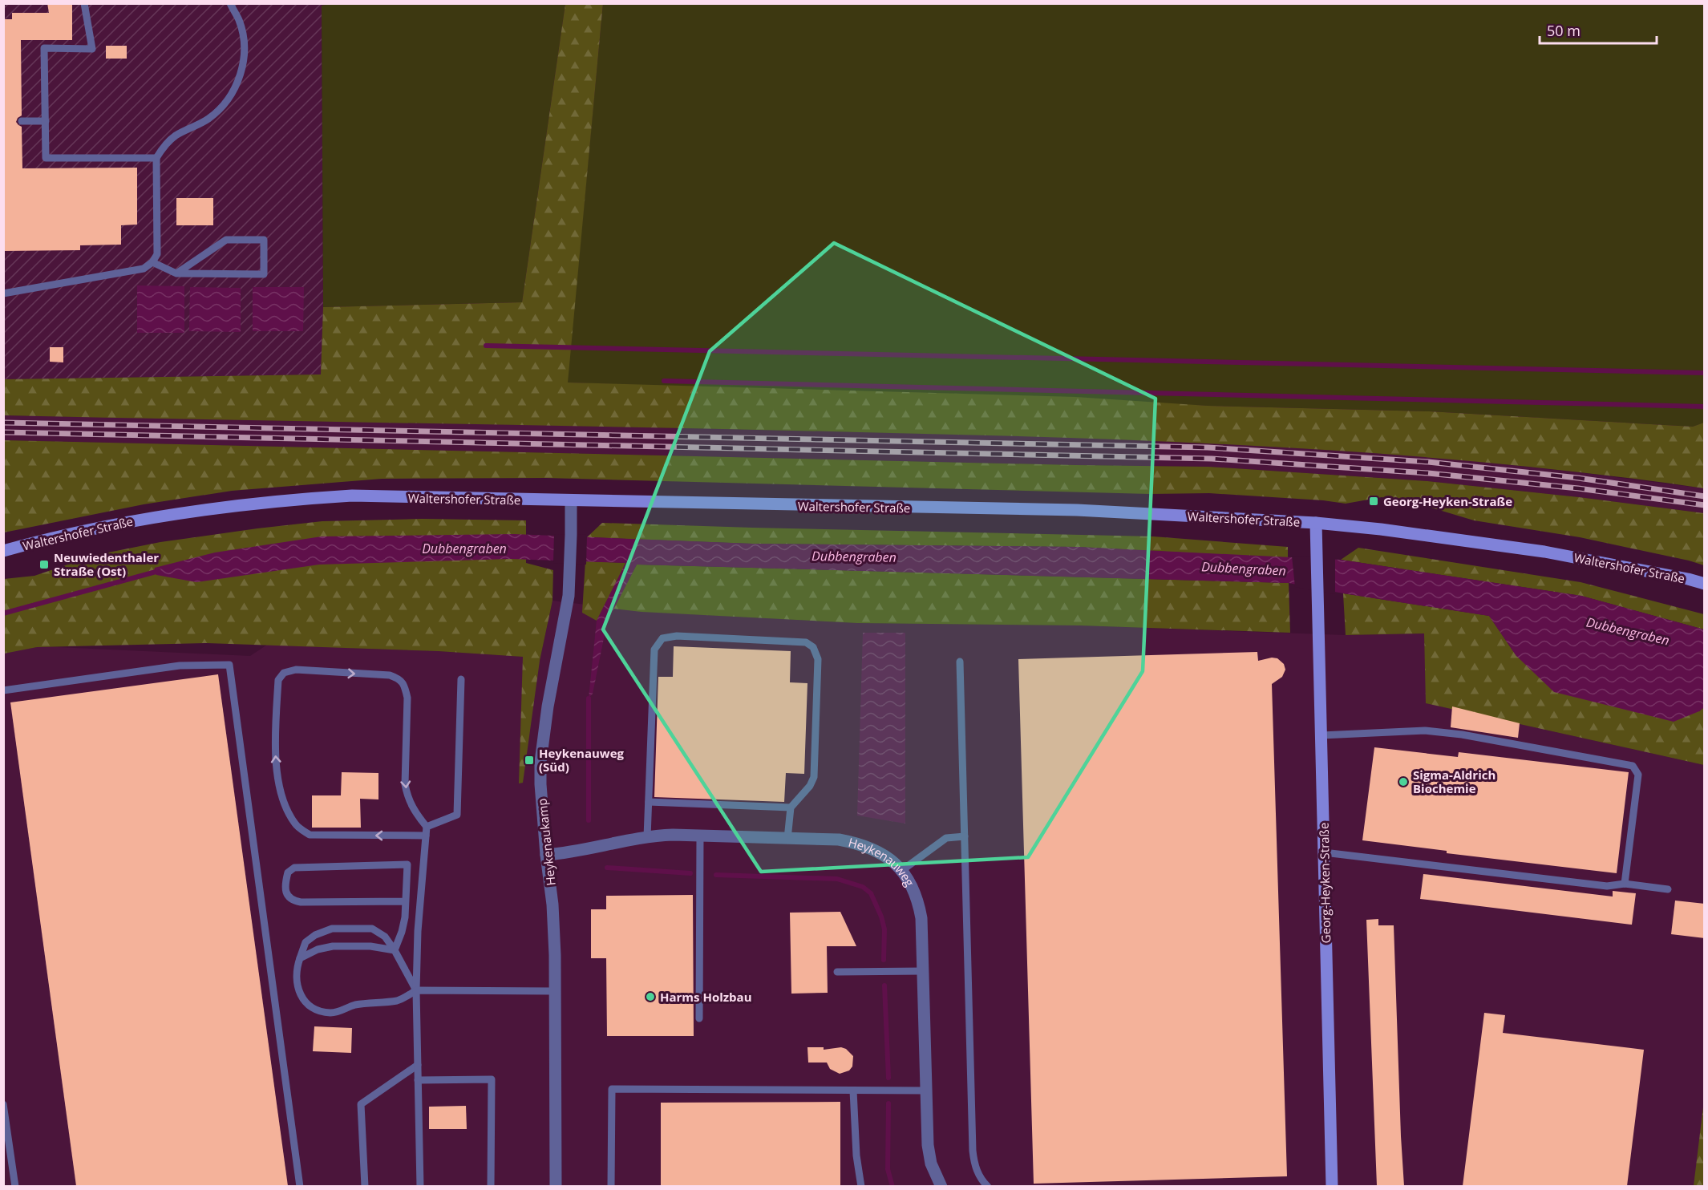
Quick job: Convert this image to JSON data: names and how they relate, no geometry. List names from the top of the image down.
{
  "streets": {
    "main road": ["Waltershofer Straße", "Georg-Heyken-Straße"],
    "street": ["Heykenaukamp", "Heykenauweg"]
  },
  "crossings": [
    ["Waltershofer Straße", "Heykenaukamp"],
    ["Waltershofer Straße", "Georg-Heyken-Straße"],
    ["Heykenaukamp", "Heykenauweg"]
  ],
  "water": ["Dubbengraben"],
  "places": {
    "transit": ["Georg-Heyken-Straße", "Neuwiedenthaler Straße (Ost)", "Heykenauweg (Süd)"],
    "other": ["Sigma-Aldrich Biochemie", "Harms Holzbau"]
  },
  "scale_bar": "50 m"
}
